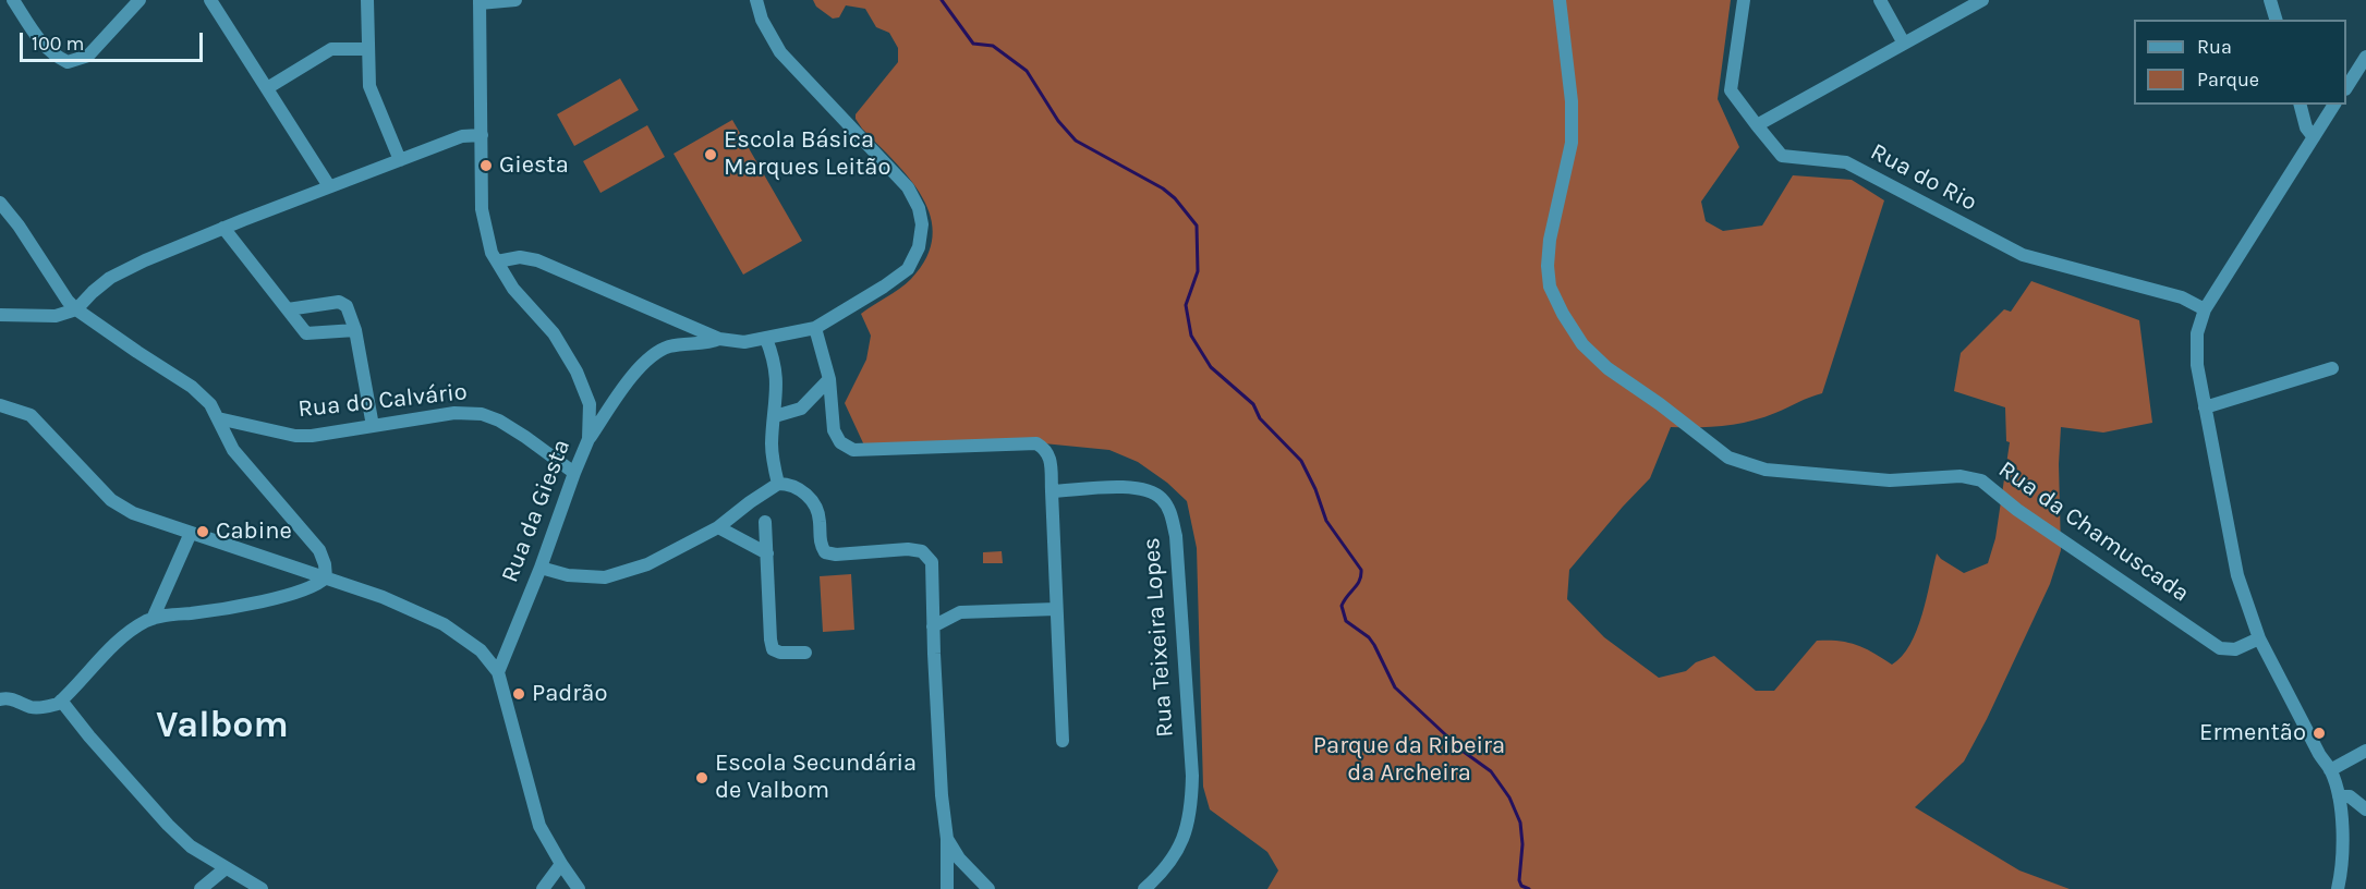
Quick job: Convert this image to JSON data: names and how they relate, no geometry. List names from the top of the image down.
{
  "streets": {
    "street": [
      "Rua do Rio",
      "Rua do Calvário",
      "Rua da Giesta",
      "Rua da Chamuscada",
      "Rua Teixeira Lopes"
    ]
  },
  "crossings": [
    ["Rua do Calvário", "Rua da Giesta"]
  ],
  "districts": ["Valbom"],
  "parks": ["Parque da Ribeira da Archeira"],
  "places": [
    "Escola Básica Marques Leitão",
    "Giesta",
    "Cabine",
    "Padrão",
    "Ermentão",
    "Escola Secundária de Valbom"
  ],
  "legend": ["Rua", "Parque"],
  "scale_bar": "100 m"
}
